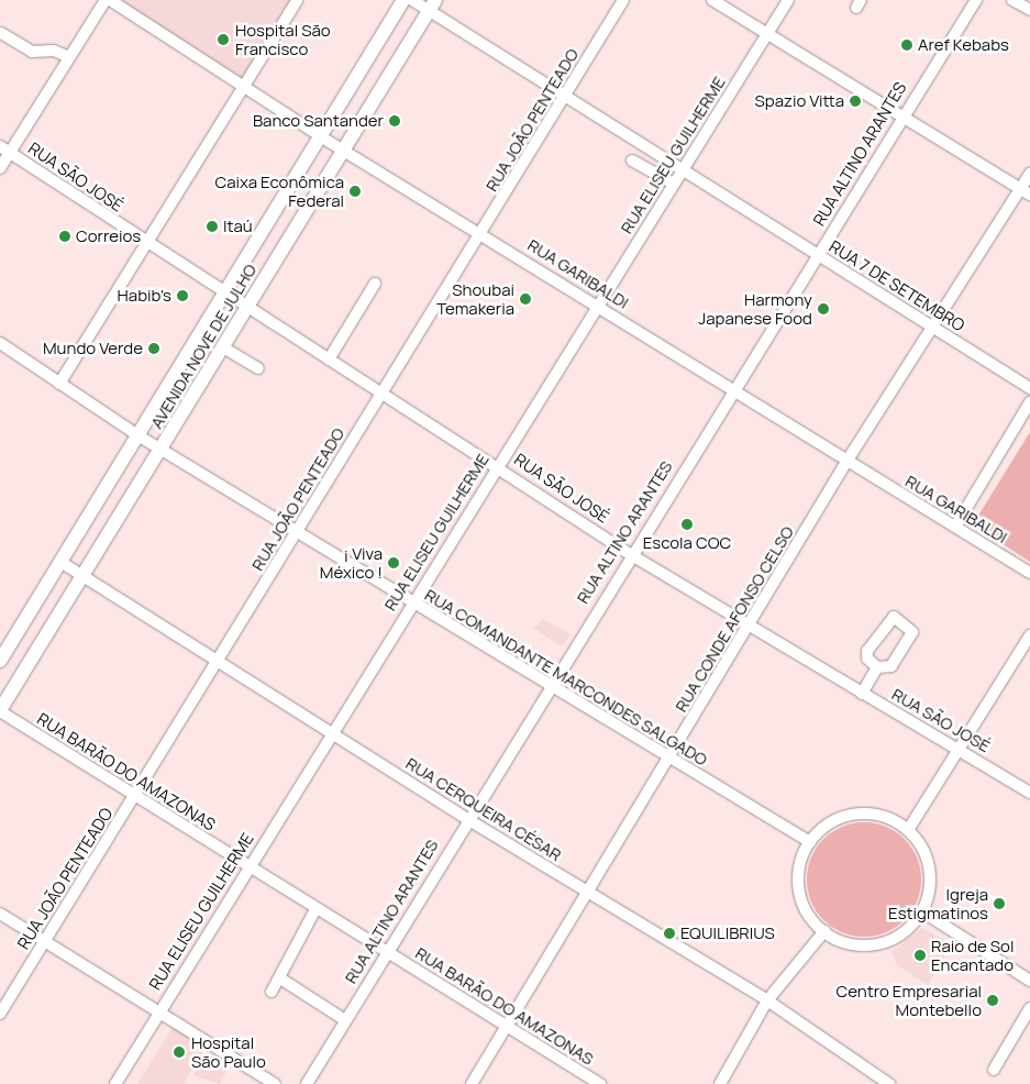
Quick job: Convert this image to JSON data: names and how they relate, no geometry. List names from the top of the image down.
{
  "streets": {
    "main road": ["AVENIDA NOVE DE JULHO"],
    "street": [
      "RUA JOÃO PENTEADO",
      "RUA ALTINO ARANTES",
      "RUA ELISEU GUILHERME",
      "RUA SÃO JOSÉ",
      "RUA GARIBALDI",
      "RUA 7 DE SETEMBRO",
      "RUA CONDE AFONSO CELSO",
      "RUA COMANDANTE MARCONDES SALGADO",
      "RUA BARÃO DO AMAZONAS",
      "RUA CERQUEIRA CÉSAR"
    ]
  },
  "crossings": [
    ["RUA JOÃO PENTEADO", "RUA SÃO JOSÉ"],
    ["RUA JOÃO PENTEADO", "RUA GARIBALDI"],
    ["RUA JOÃO PENTEADO", "RUA 7 DE SETEMBRO"],
    ["RUA JOÃO PENTEADO", "RUA COMANDANTE MARCONDES SALGADO"],
    ["RUA JOÃO PENTEADO", "RUA BARÃO DO AMAZONAS"],
    ["RUA JOÃO PENTEADO", "RUA CERQUEIRA CÉSAR"],
    ["RUA ALTINO ARANTES", "RUA SÃO JOSÉ"],
    ["RUA ALTINO ARANTES", "RUA GARIBALDI"],
    ["RUA ALTINO ARANTES", "RUA 7 DE SETEMBRO"],
    ["RUA ALTINO ARANTES", "RUA COMANDANTE MARCONDES SALGADO"],
    ["RUA ALTINO ARANTES", "RUA BARÃO DO AMAZONAS"],
    ["RUA ALTINO ARANTES", "RUA CERQUEIRA CÉSAR"],
    ["RUA ELISEU GUILHERME", "RUA SÃO JOSÉ"],
    ["RUA ELISEU GUILHERME", "RUA GARIBALDI"],
    ["RUA ELISEU GUILHERME", "RUA 7 DE SETEMBRO"],
    ["RUA ELISEU GUILHERME", "RUA COMANDANTE MARCONDES SALGADO"],
    ["RUA ELISEU GUILHERME", "RUA BARÃO DO AMAZONAS"],
    ["RUA ELISEU GUILHERME", "RUA CERQUEIRA CÉSAR"],
    ["RUA SÃO JOSÉ", "AVENIDA NOVE DE JULHO"],
    ["RUA SÃO JOSÉ", "RUA CONDE AFONSO CELSO"],
    ["RUA GARIBALDI", "AVENIDA NOVE DE JULHO"],
    ["RUA GARIBALDI", "RUA CONDE AFONSO CELSO"],
    ["RUA 7 DE SETEMBRO", "AVENIDA NOVE DE JULHO"],
    ["RUA 7 DE SETEMBRO", "RUA CONDE AFONSO CELSO"],
    ["AVENIDA NOVE DE JULHO", "RUA COMANDANTE MARCONDES SALGADO"],
    ["AVENIDA NOVE DE JULHO", "RUA BARÃO DO AMAZONAS"],
    ["AVENIDA NOVE DE JULHO", "RUA CERQUEIRA CÉSAR"],
    ["RUA CONDE AFONSO CELSO", "RUA COMANDANTE MARCONDES SALGADO"],
    ["RUA CONDE AFONSO CELSO", "RUA BARÃO DO AMAZONAS"],
    ["RUA CONDE AFONSO CELSO", "RUA CERQUEIRA CÉSAR"]
  ],
  "places": [
    "Hospital São Francisco",
    "Aref Kebabs",
    "Spazio Vitta",
    "Banco Santander",
    "Caixa Econômica Federal",
    "Itaú",
    "Correios",
    "Habib's",
    "Shoubai Temakeria",
    "Harmony Japanese Food",
    "Mundo Verde",
    "Escola COC",
    "¡ Viva México !",
    "Igreja Estigmatinos",
    "EQUILIBRIUS",
    "Raio de Sol Encantado",
    "Centro Empresarial Montebello",
    "Hospital São Paulo"
  ]
}
